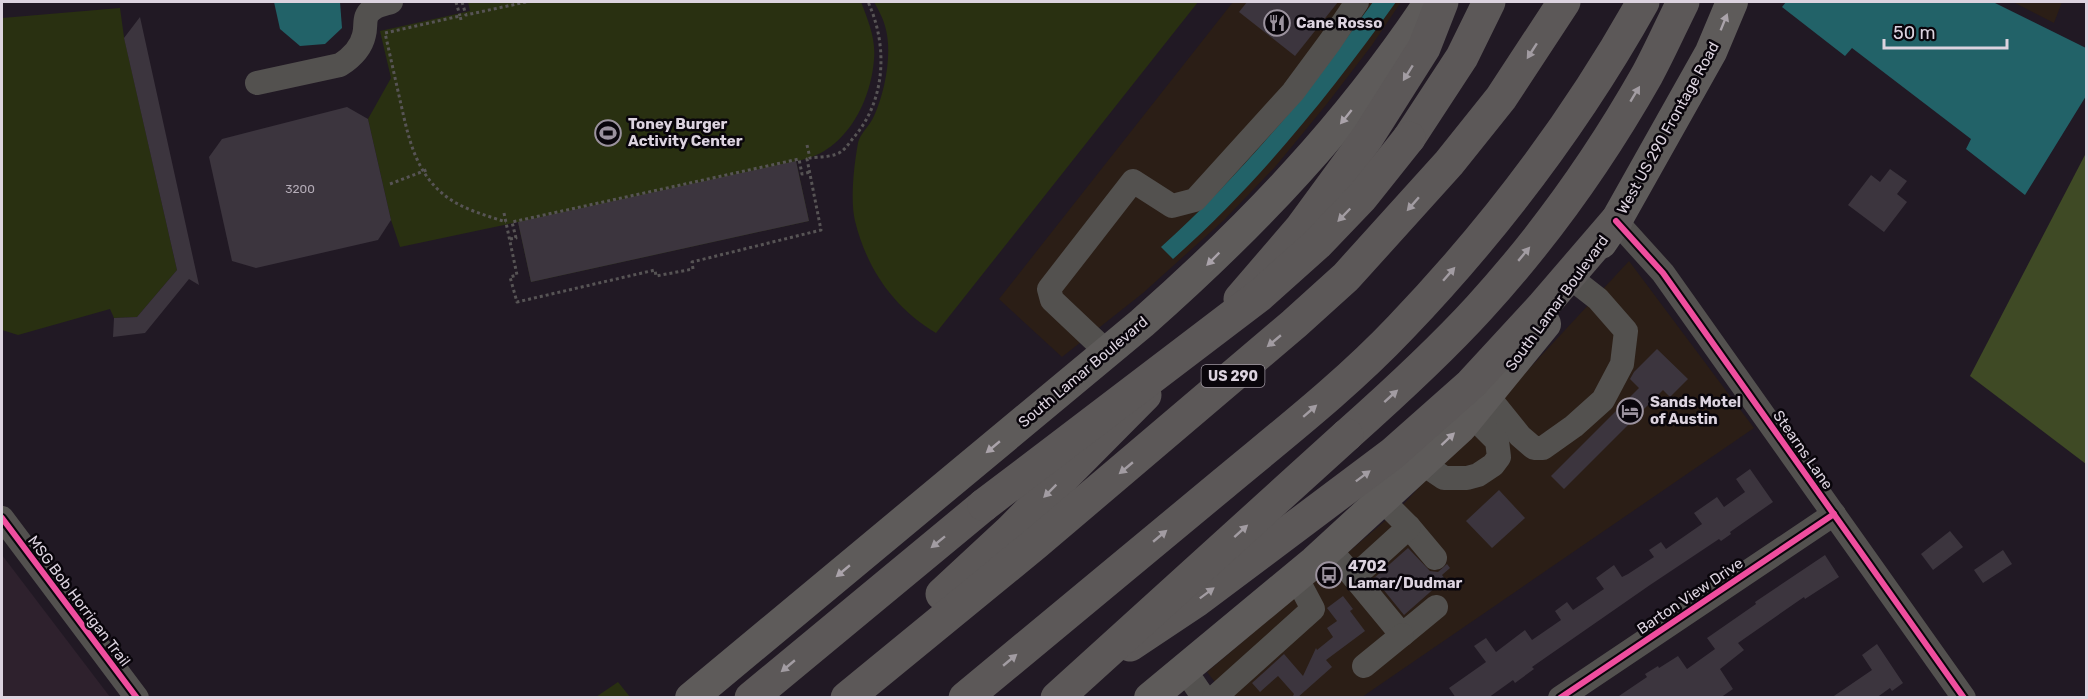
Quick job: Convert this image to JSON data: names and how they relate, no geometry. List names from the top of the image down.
{
  "streets": {
    "highway": ["US 290"],
    "main road": ["West US 290 Frontage Road", "South Lamar Boulevard"],
    "street": ["Stearns Lane", "Barton View Drive", "MSG Bob Horrigan Trail"]
  },
  "crossings": [
    ["West US 290 Frontage Road", "South Lamar Boulevard"],
    ["West US 290 Frontage Road", "Stearns Lane"],
    ["South Lamar Boulevard", "Stearns Lane"],
    ["Stearns Lane", "Barton View Drive"]
  ],
  "one_way": ["West US 290 Frontage Road", "South Lamar Boulevard"],
  "places": {
    "restaurant": ["Cane Rosso"],
    "sports": ["Toney Burger Activity Center"],
    "hotel": ["Sands Motel of Austin"],
    "bus stop": ["4702 Lamar/Dudmar"]
  },
  "house_numbers": ["3200"],
  "scale_bar": "50 m"
}
